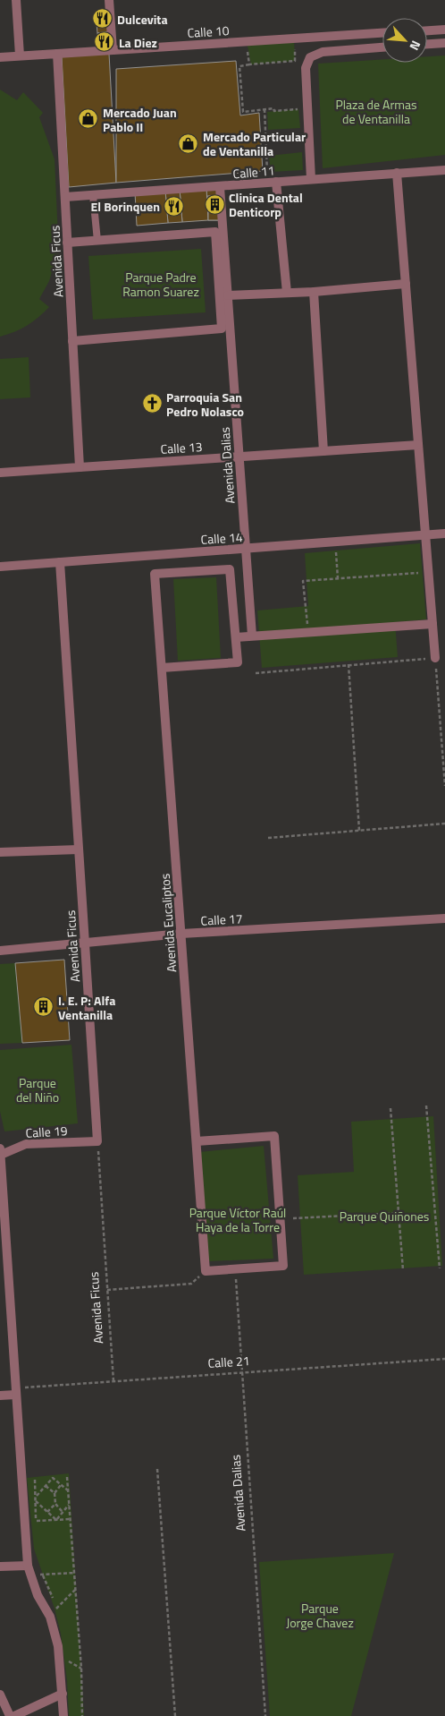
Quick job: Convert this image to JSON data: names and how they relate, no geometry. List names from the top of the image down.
{
  "streets": {
    "street": [
      "Calle 10",
      "Calle 11",
      "Avenida Ficus",
      "Calle 13",
      "Avenida Dalias",
      "Calle 14",
      "Calle 17",
      "Avenida Eucaliptos",
      "Calle 19"
    ],
    "path": ["Calle 21"]
  },
  "crossings": [
    ["Calle 10", "Avenida Ficus"],
    ["Calle 11", "Avenida Ficus"],
    ["Calle 11", "Avenida Dalias"],
    ["Avenida Ficus", "Calle 13"],
    ["Avenida Ficus", "Calle 14"],
    ["Avenida Ficus", "Calle 17"],
    ["Avenida Ficus", "Calle 19"],
    ["Avenida Ficus", "Calle 21"],
    ["Calle 13", "Avenida Dalias"],
    ["Avenida Dalias", "Calle 14"],
    ["Avenida Dalias", "Calle 21"],
    ["Calle 17", "Avenida Eucaliptos"]
  ],
  "parks": [
    "Plaza de Armas de Ventanilla",
    "Parque Padre Ramon Suarez",
    "Parque del Niño",
    "Parque Víctor Raúl Haya de la Torre",
    "Parque Quiñones",
    "Parque Jorge Chavez"
  ],
  "places": {
    "restaurant": ["Dulcevita", "La Diez", "El Borinquen"],
    "shop": ["Mercado Juan Pablo II", "Mercado Particular de Ventanilla"],
    "building": ["Clinica Dental Denticorp", "I. E. P: Alfa Ventanilla"],
    "church": ["Parroquia San Pedro Nolasco"]
  },
  "north": "bottom right"
}
